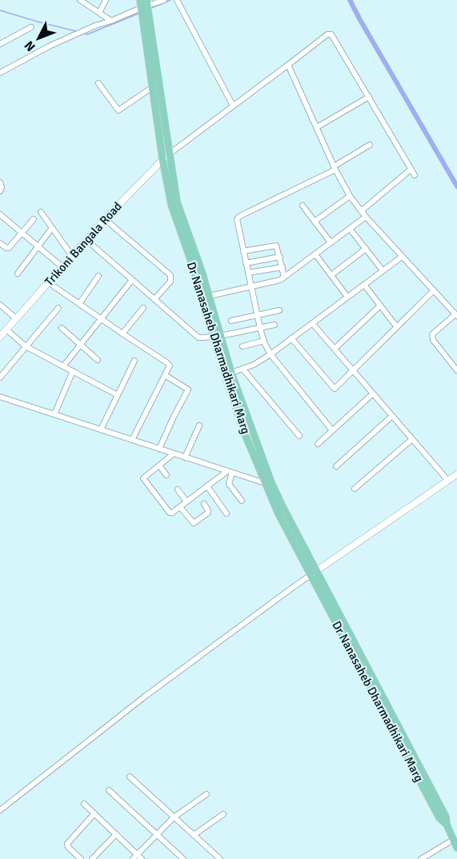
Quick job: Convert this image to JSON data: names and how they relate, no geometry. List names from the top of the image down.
{
  "streets": {
    "main road": ["Dr Nanasaheb Dharmadhikari Marg"],
    "street": ["Trikoni Bangala Road"]
  },
  "crossings": [
    ["Trikoni Bangala Road", "Dr Nanasaheb Dharmadhikari Marg"]
  ],
  "north": "bottom left"
}
